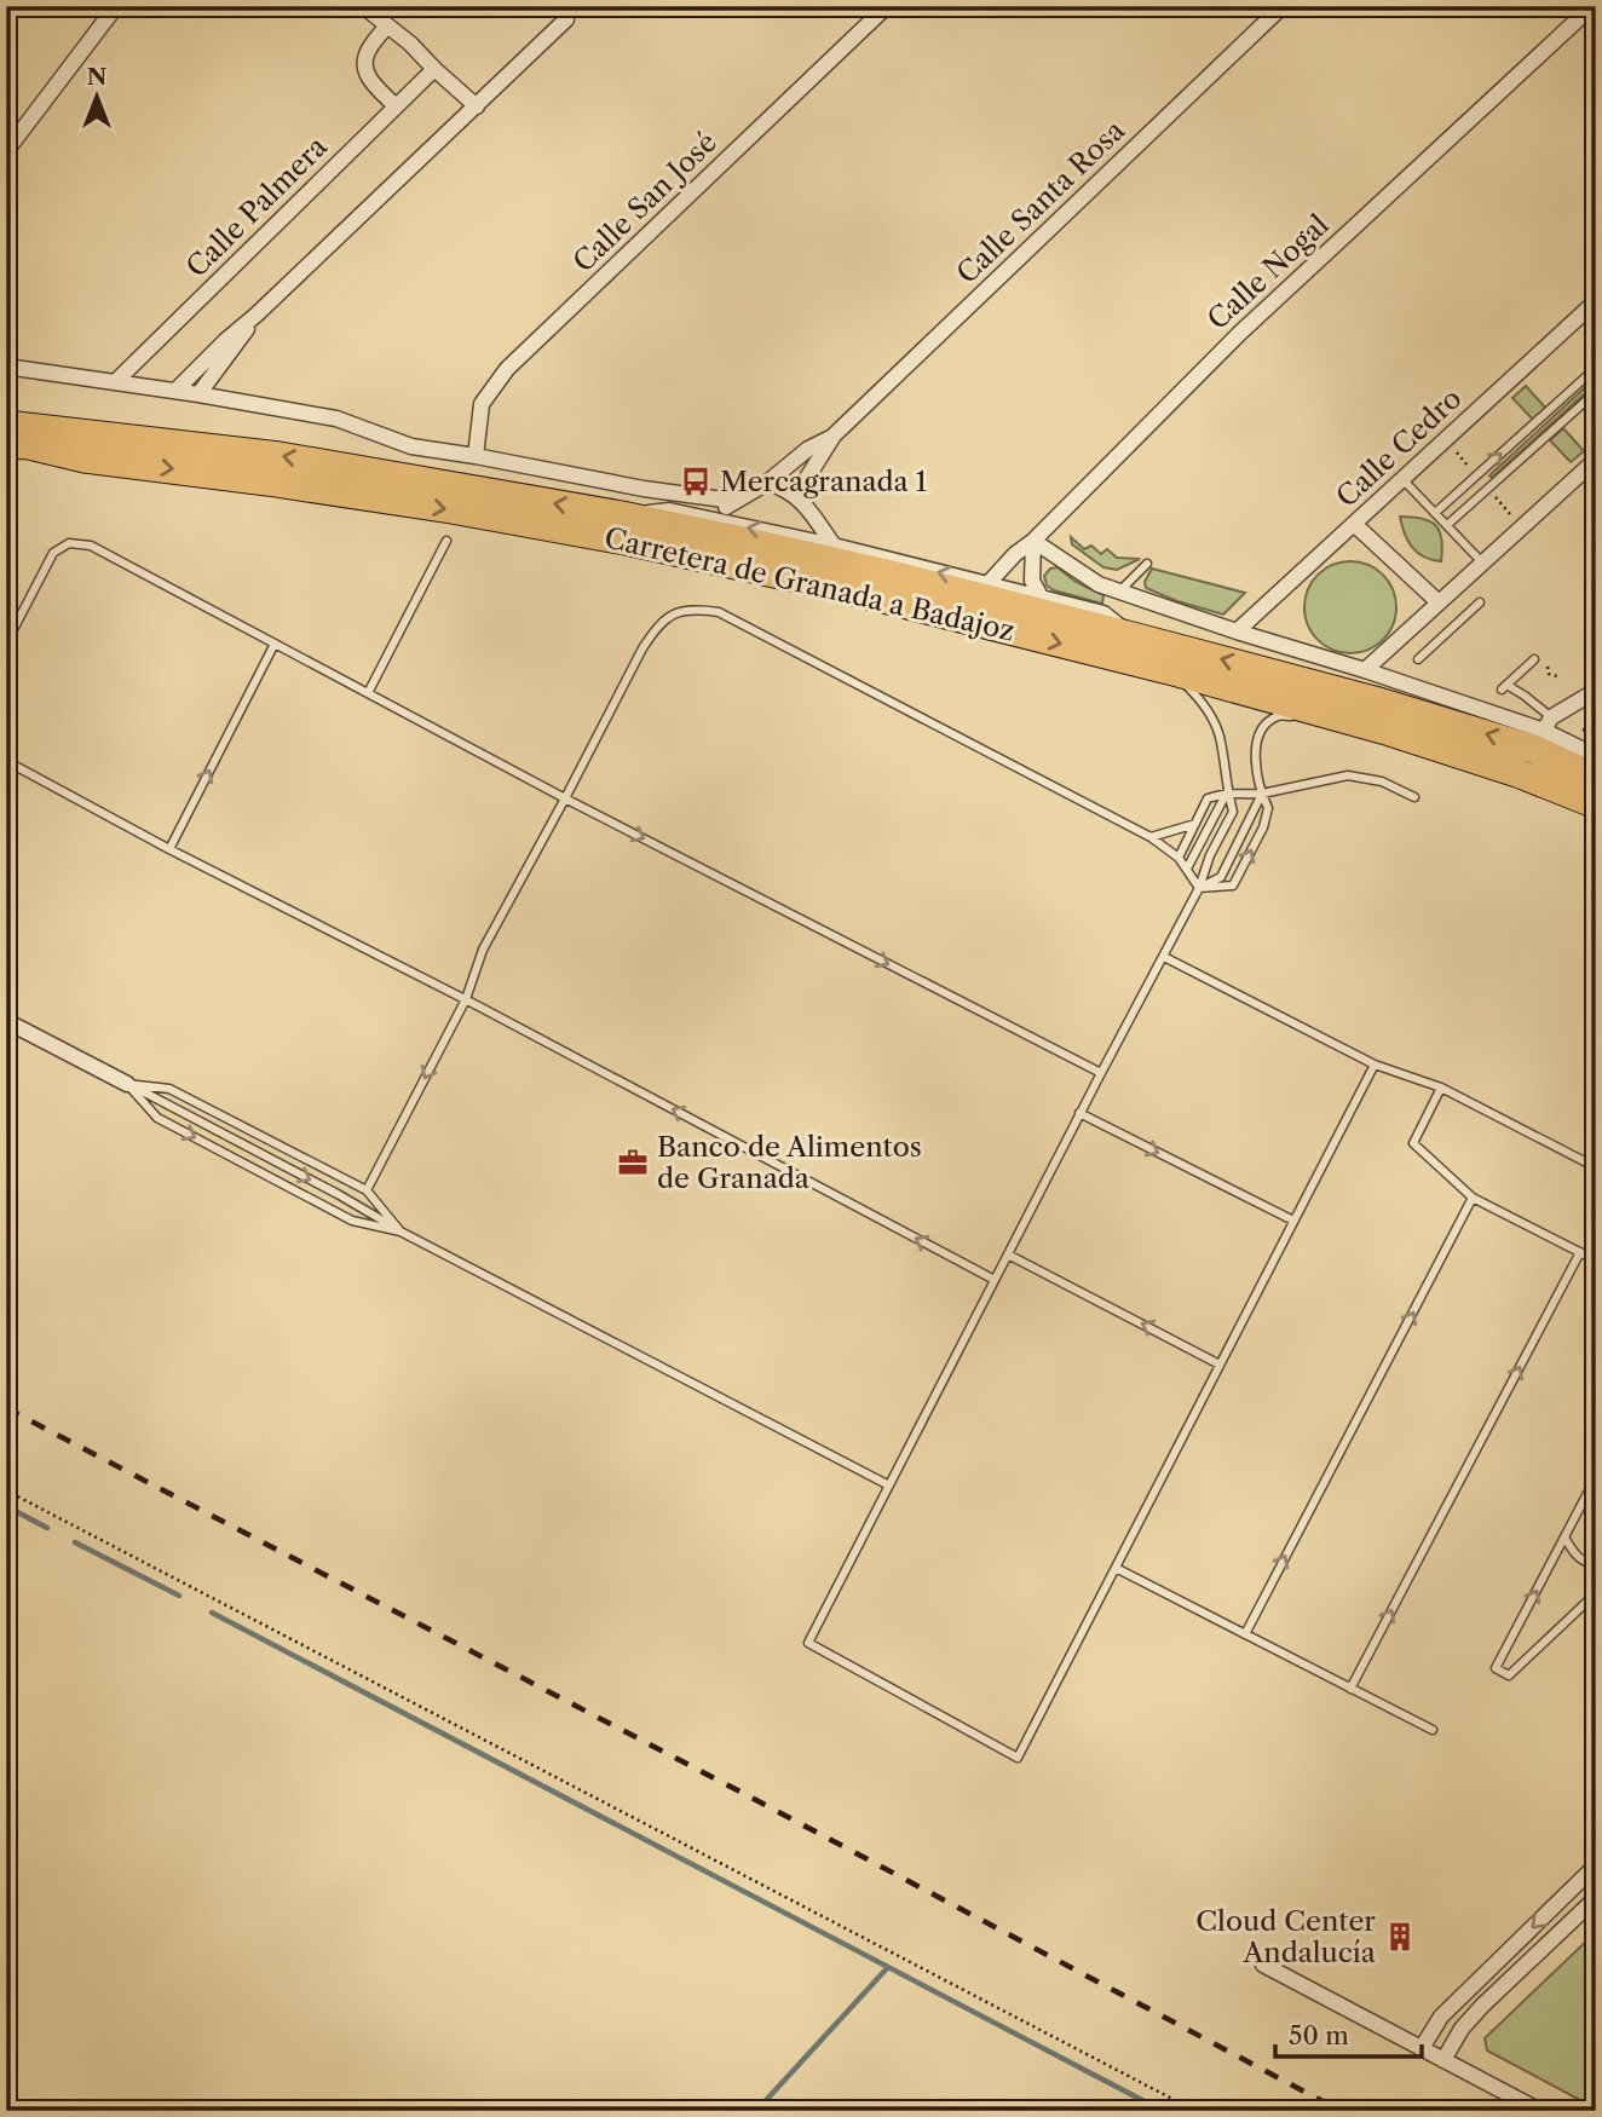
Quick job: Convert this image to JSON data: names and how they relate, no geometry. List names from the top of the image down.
{
  "streets": {
    "highway": ["Carretera de Granada a Badajoz"],
    "street": [
      "Calle San José",
      "Calle Santa Rosa",
      "Calle Palmera",
      "Calle Nogal",
      "Calle Cedro"
    ]
  },
  "places": {
    "bus stop": ["Mercagranada 1"],
    "office": ["Banco de Alimentos de Granada"],
    "building": ["Cloud Center Andalucía"]
  },
  "scale_bar": "50 m",
  "north": "top"
}
